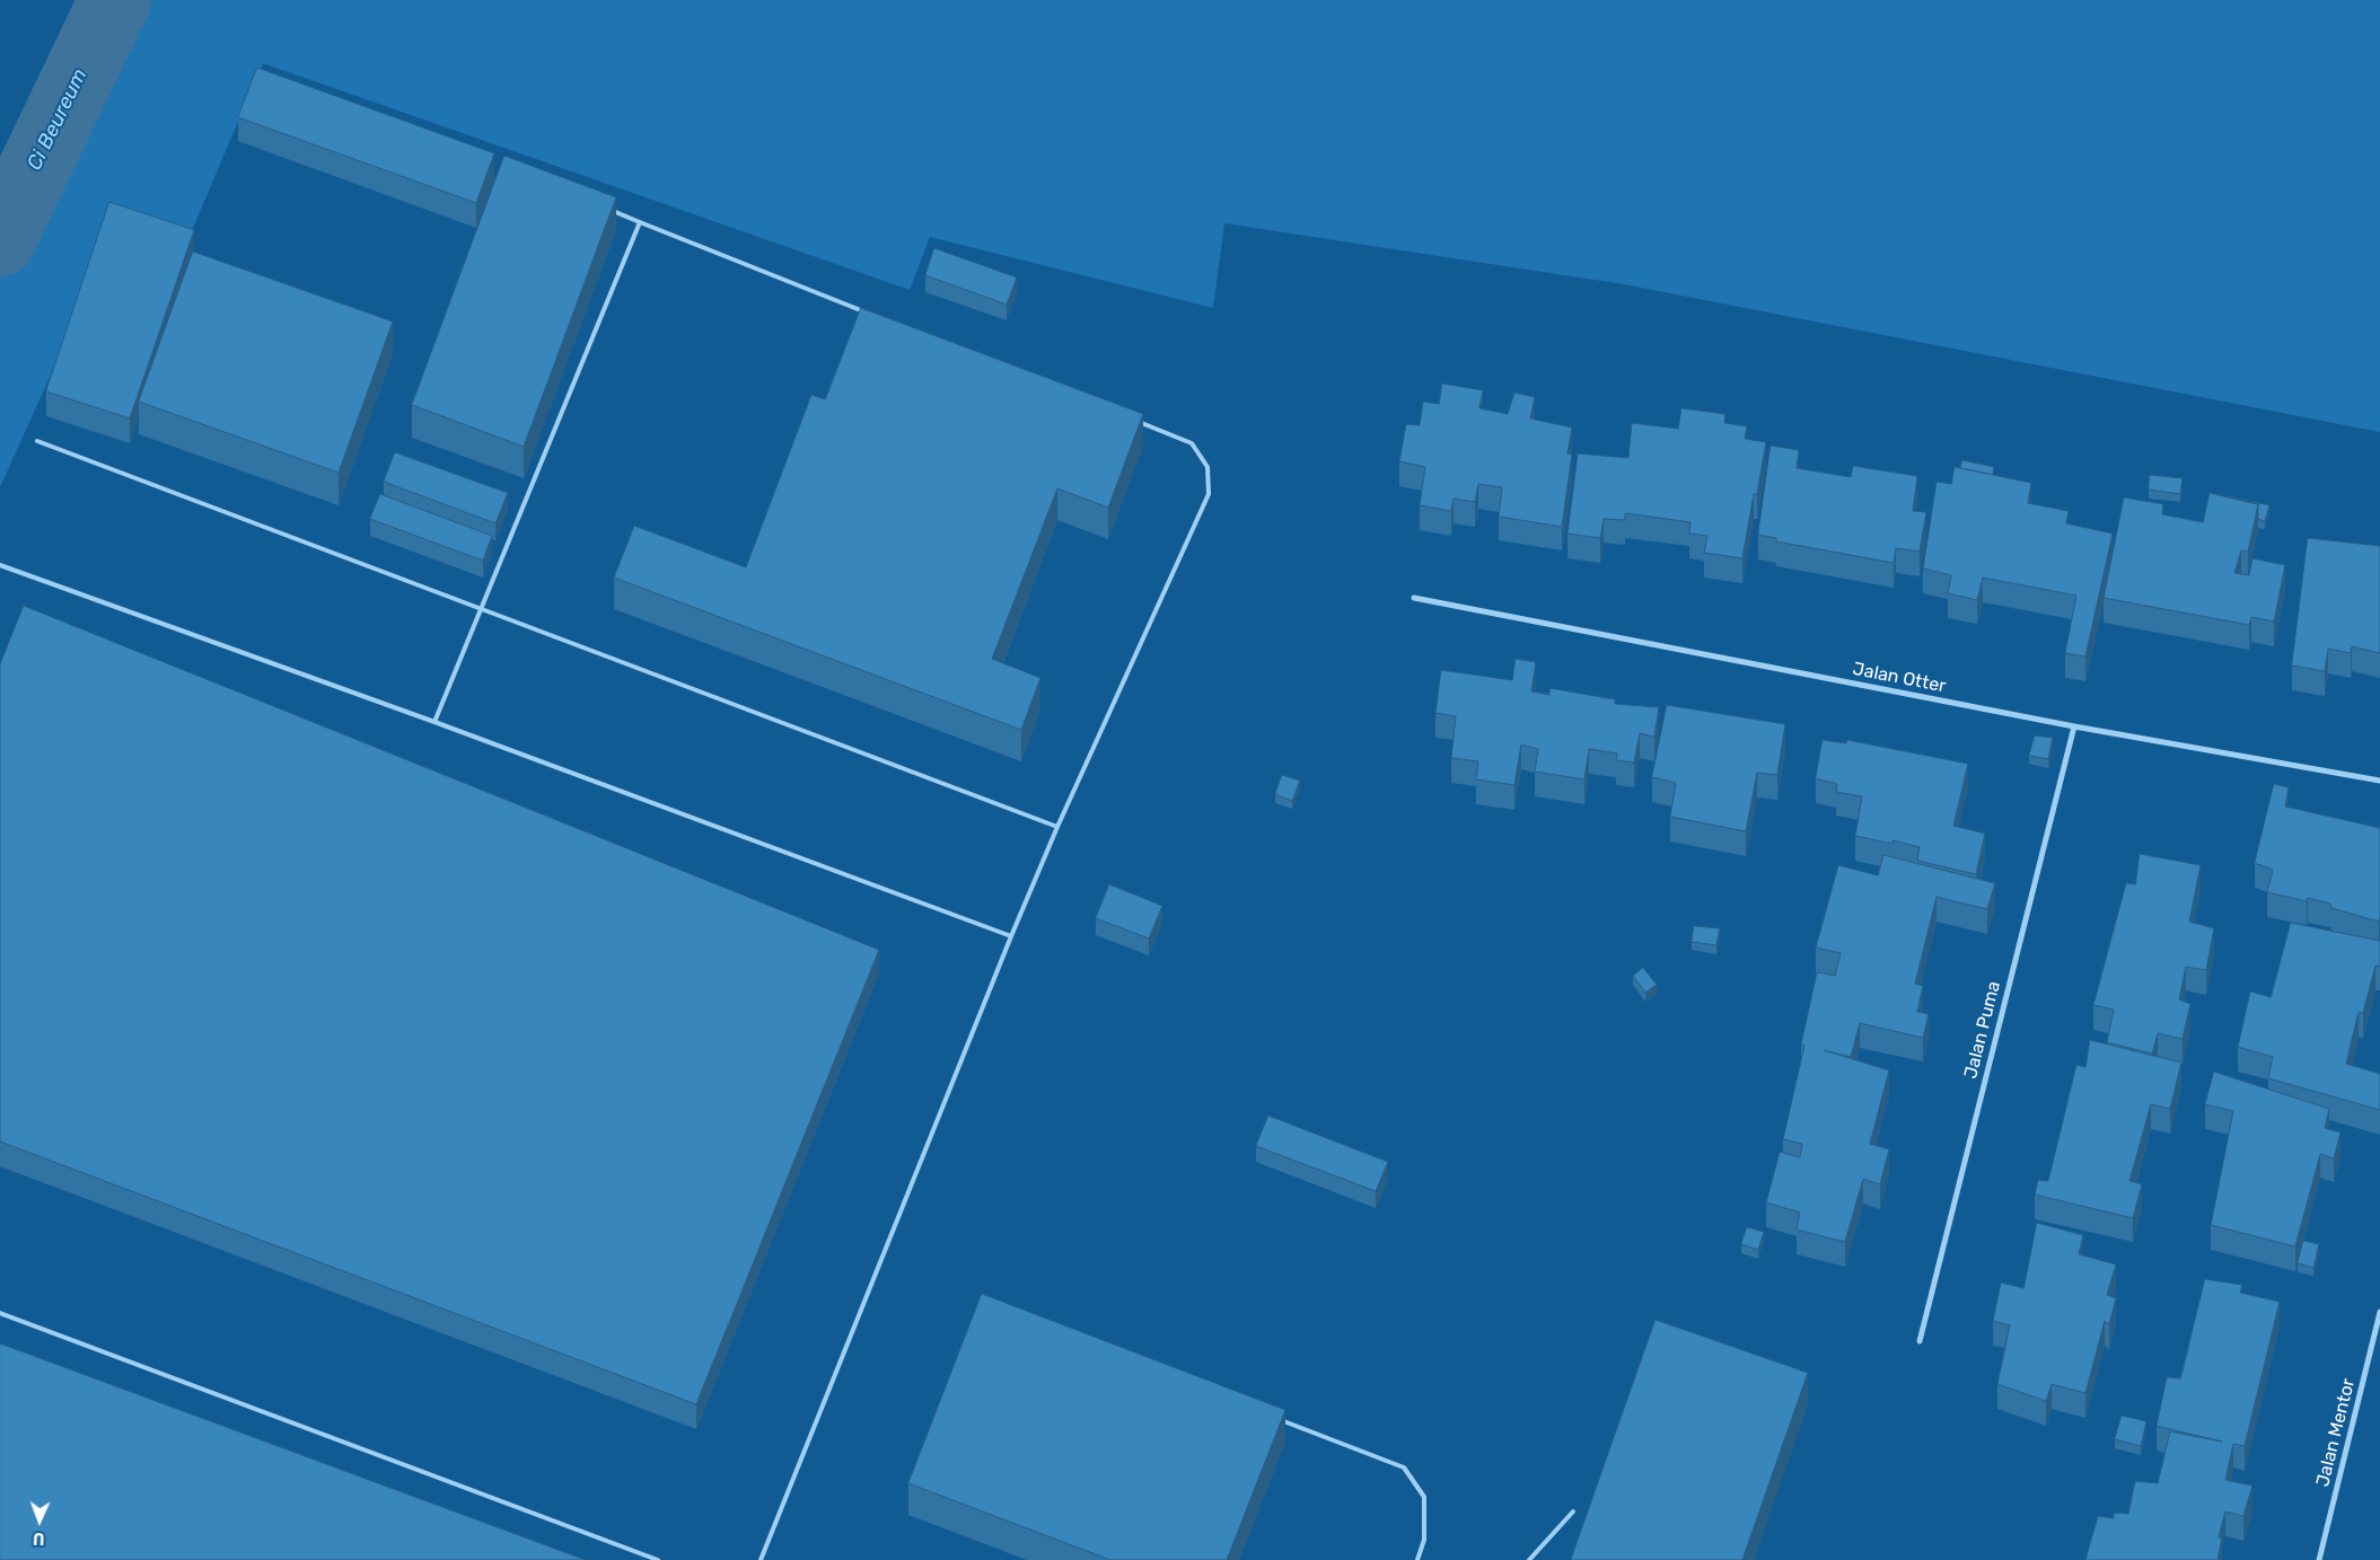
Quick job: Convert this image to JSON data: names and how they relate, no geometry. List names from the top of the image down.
{
  "streets": {
    "street": ["Jalan Otter", "Jalan Puma", "Jalan Mentor"]
  },
  "crossings": [
    ["Jalan Otter", "Jalan Puma"]
  ],
  "water": ["Ci Beureum"],
  "north": "bottom"
}
